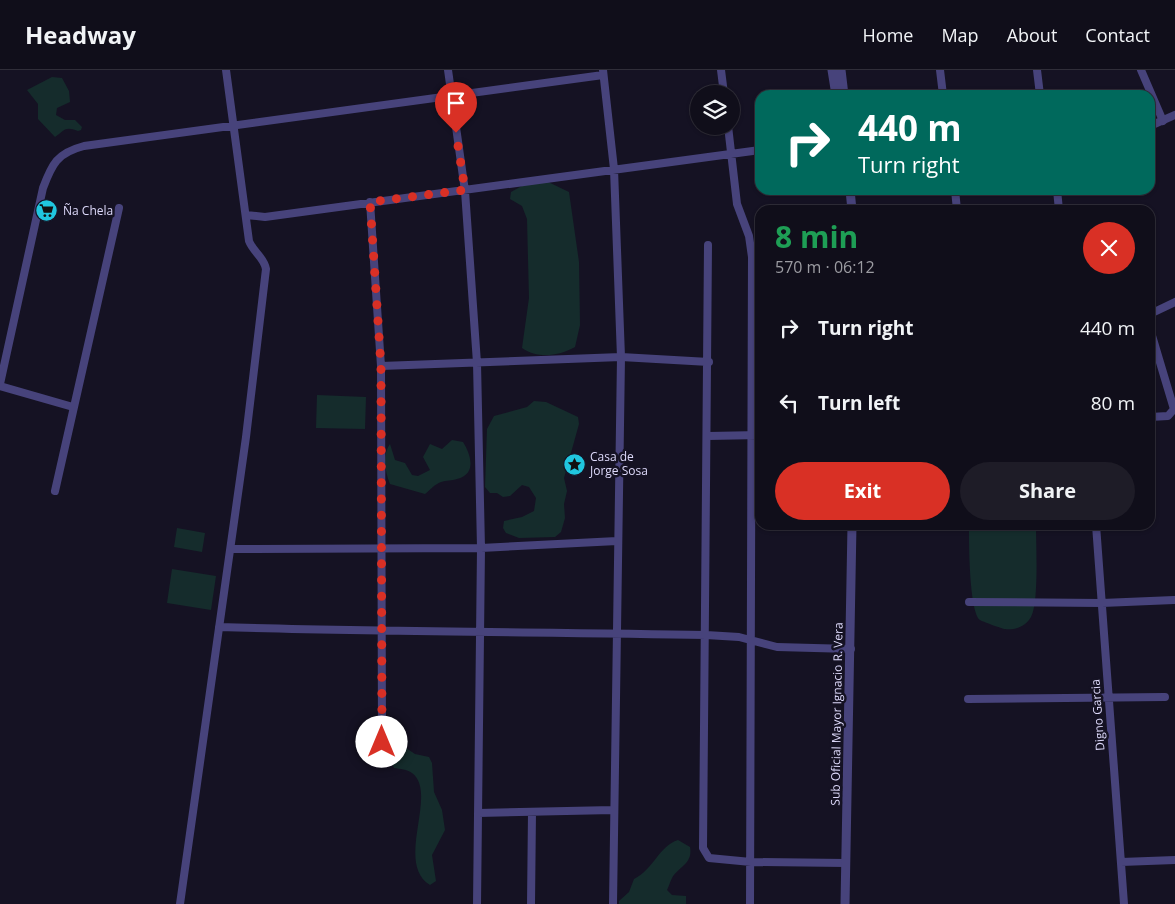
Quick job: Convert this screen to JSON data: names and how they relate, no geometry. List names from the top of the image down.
{
  "streets": {
    "street": ["Sub Oficial Mayor Ignacio R. Vera", "Digno Garcia"]
  },
  "places": {
    "supermarket": ["Ña Chela"],
    "place": ["Casa de Jorge Sosa"]
  },
  "page": {
    "header": "Headway",
    "nav": [
      "Home",
      "Map",
      "About",
      "Contact"
    ],
    "turn": ["440 m", "Turn right"],
    "heading": ["8 min", "570 m · 06:12"],
    "list": [
      {
        "name": "Turn right",
        "value": "440 m"
      },
      {
        "name": "Turn left",
        "value": "80 m"
      }
    ],
    "buttons": ["Exit", "Share"]
  }
}
